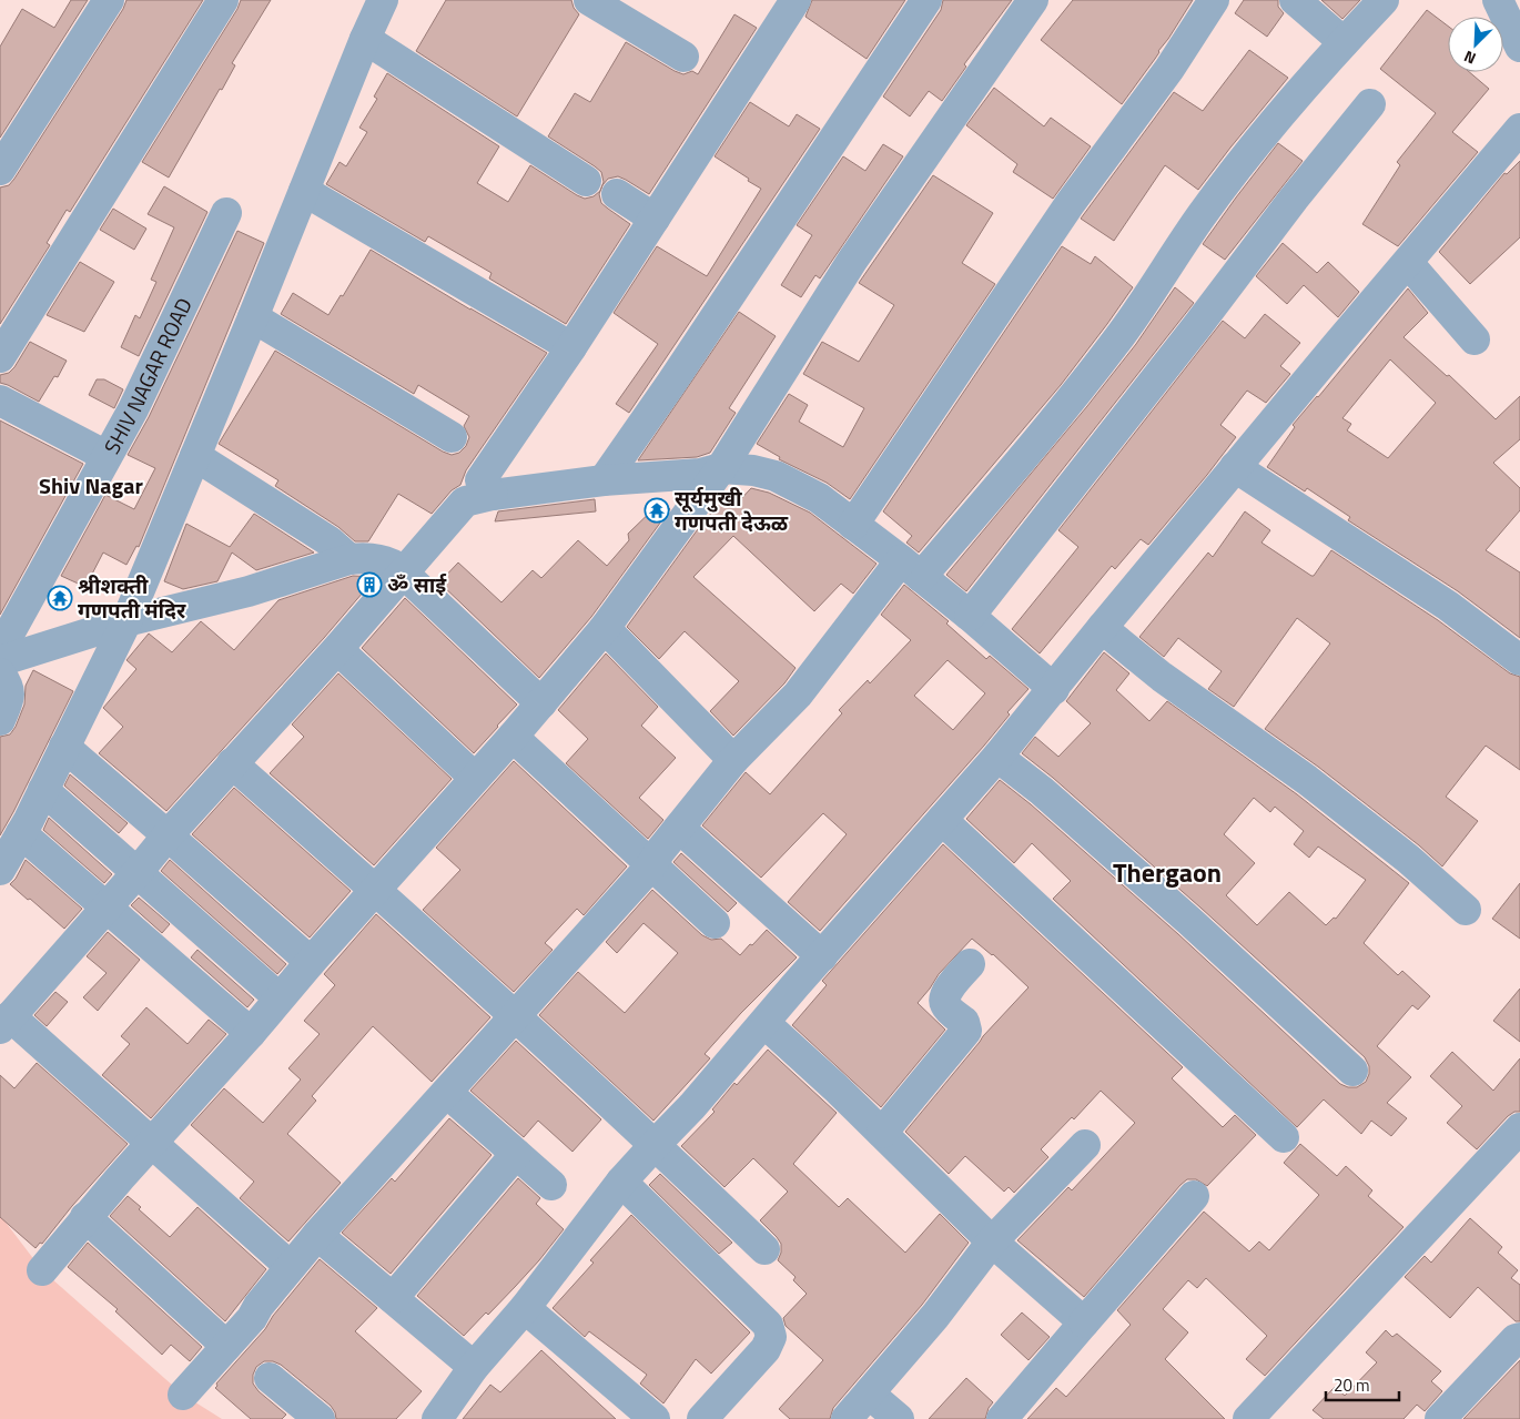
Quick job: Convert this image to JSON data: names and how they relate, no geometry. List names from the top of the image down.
{
  "streets": {
    "street": ["SHIV NAGAR ROAD"]
  },
  "districts": ["Shiv Nagar", "Thergaon"],
  "places": {
    "temple": ["सूर्यमुखी गणपती देऊळ", "श्रीशक्ती गणपती मंदिर"],
    "building": ["ॐ साई"]
  },
  "scale_bar": "20 m",
  "north": "bottom left"
}
